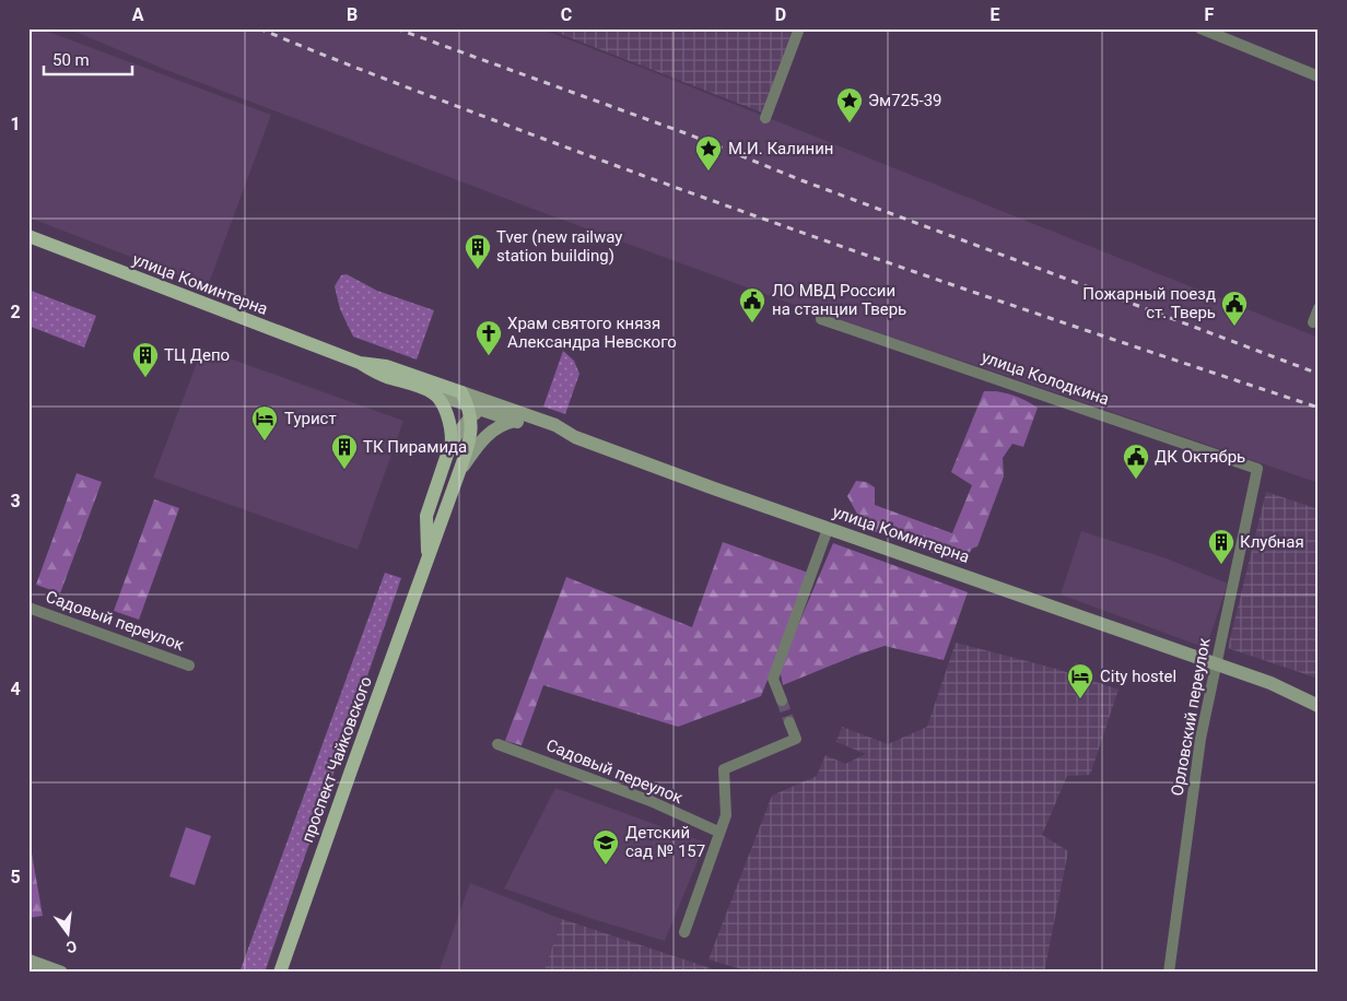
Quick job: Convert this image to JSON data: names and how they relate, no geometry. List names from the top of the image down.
{
  "streets": {
    "main road": ["улица Коминтерна", "проспект Чайковского"],
    "street": ["улица Колодкина", "Садовый переулок", "Орловский переулок"]
  },
  "crossings": [
    ["улица Коминтерна", "Орловский переулок"],
    ["улица Коминтерна", "проспект Чайковского"],
    ["улица Колодкина", "Орловский переулок"]
  ],
  "places": {
    "place": ["Эм725-39", "М.И. Калинин"],
    "building": [
      "Tver (new railway station building)",
      "ТЦ Депо",
      "ТК Пирамида",
      "Клубная"
    ],
    "public building": ["ЛО МВД России на станции Тверь", "Пожарный поезд ст. Тверь", "ДК Октябрь"],
    "church": ["Храм святого князя Александра Невского"],
    "hotel": ["Турист", "City hostel"],
    "school or university": ["Детский сад № 157"]
  },
  "scale_bar": "50 m",
  "north": "bottom",
  "grid": {
    "columns": [
      "A",
      "B",
      "C",
      "D",
      "E",
      "F"
    ],
    "rows": [
      "1",
      "2",
      "3",
      "4",
      "5"
    ]
  }
}
